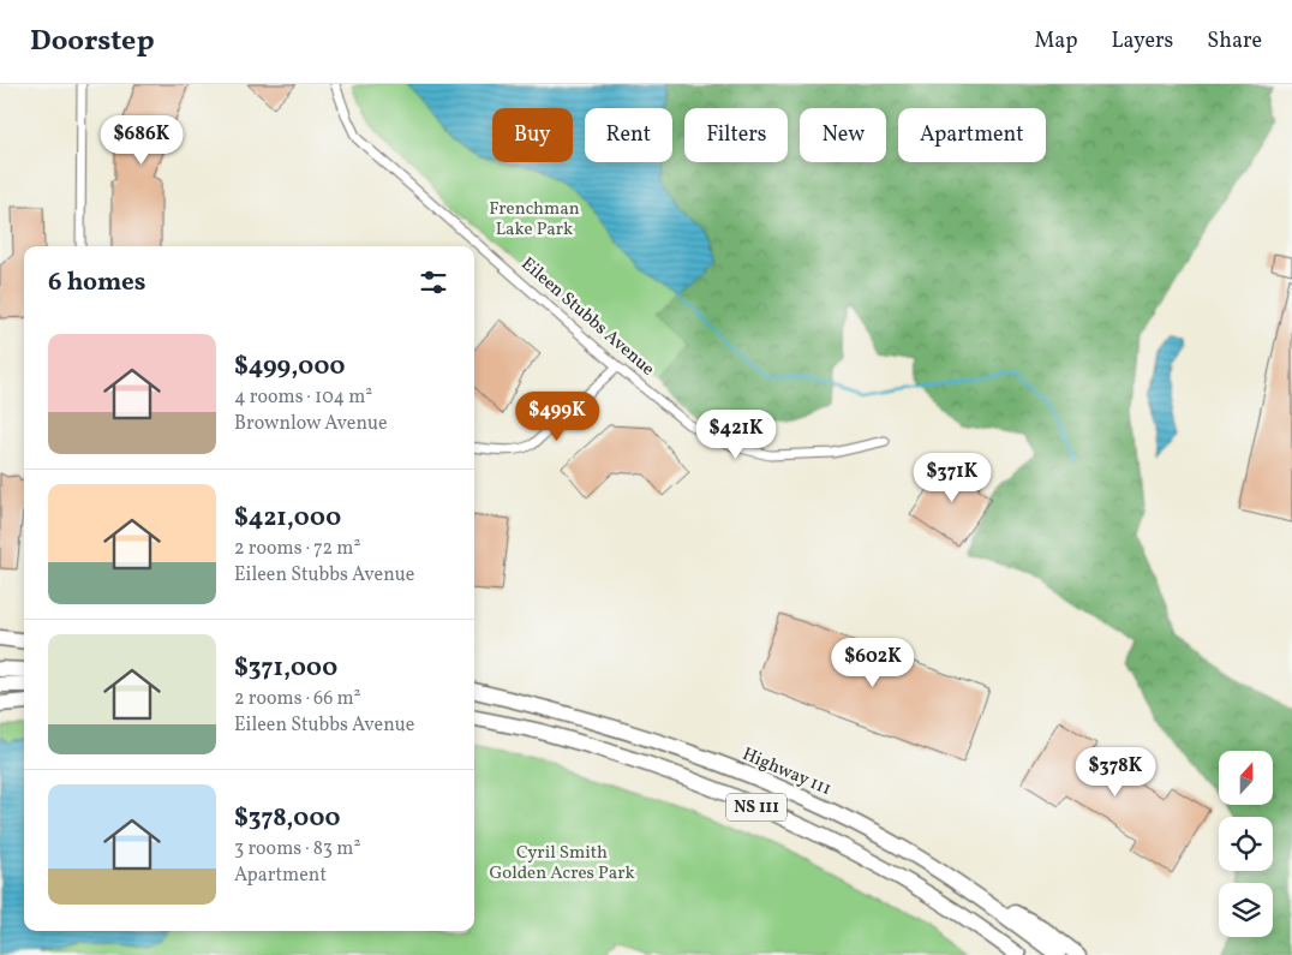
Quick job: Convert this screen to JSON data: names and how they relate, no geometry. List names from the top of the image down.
{
  "streets": {
    "highway": ["Highway 111", "NS 111"],
    "street": ["Eileen Stubbs Avenue"]
  },
  "parks": ["Frenchman Lake Park", "Cyril Smith Golden Acres Park"],
  "north": "top",
  "page": {
    "header": "Doorstep",
    "nav": ["Map", "Layers", "Share"],
    "chip": [
      "Buy",
      "Rent",
      "Filters",
      "New",
      "Apartment"
    ],
    "price": [
      "$686K",
      "$499K",
      "$421K",
      "$371K",
      "$602K",
      "$378K"
    ],
    "heading": "6 homes",
    "list": [
      {
        "name": "$499,000",
        "note": "4 rooms · 104 m² · Brownlow Avenue"
      },
      {
        "name": "$421,000",
        "note": "2 rooms · 72 m² · Eileen Stubbs Avenue"
      },
      {
        "name": "$371,000",
        "note": "2 rooms · 66 m² · Eileen Stubbs Avenue"
      },
      {
        "name": "$378,000",
        "note": "3 rooms · 83 m² · Apartment"
      }
    ]
  }
}
